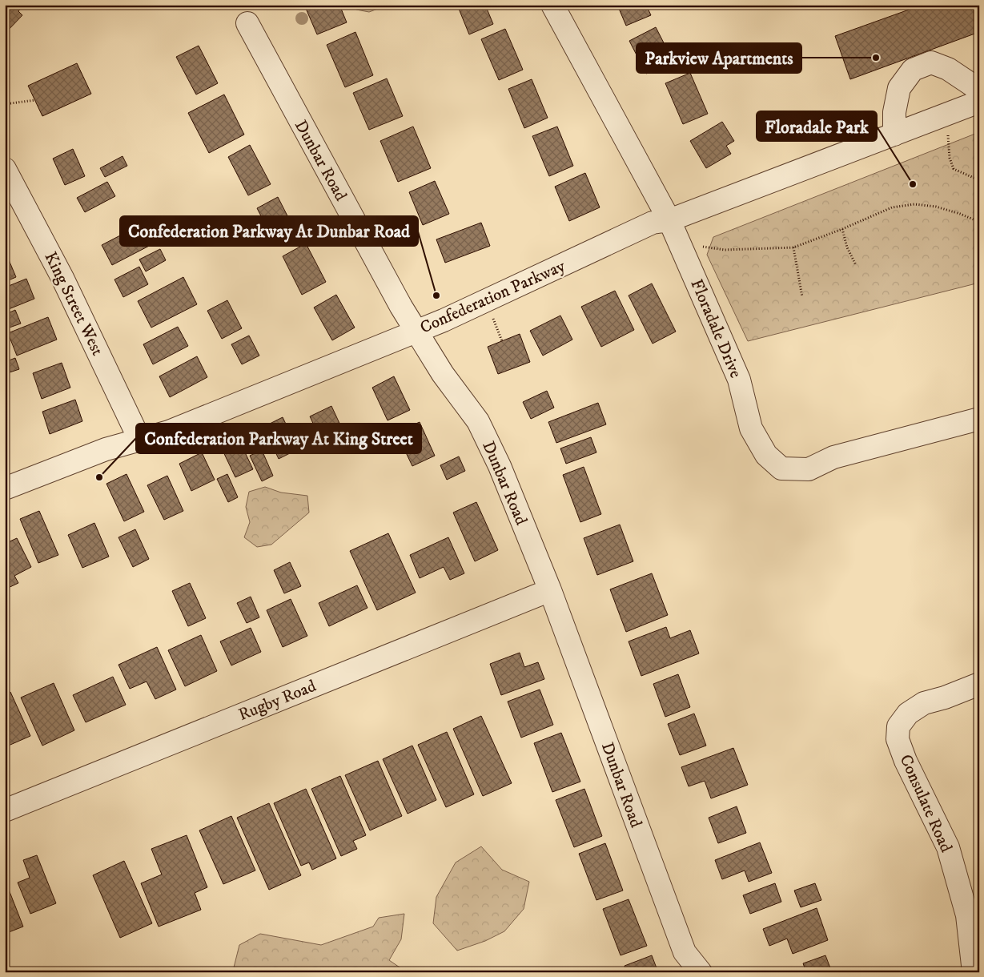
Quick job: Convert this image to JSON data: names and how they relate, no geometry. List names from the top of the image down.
{
  "streets": {
    "street": [
      "Dunbar Road",
      "Confederation Parkway",
      "King Street West",
      "Floradale Drive",
      "Rugby Road",
      "Consulate Road"
    ]
  },
  "crossings": [
    ["Dunbar Road", "Confederation Parkway"],
    ["Dunbar Road", "Rugby Road"],
    ["Confederation Parkway", "King Street West"],
    ["Confederation Parkway", "Floradale Drive"]
  ],
  "places": [
    "Parkview Apartments",
    "Floradale Park",
    "Confederation Parkway At Dunbar Road",
    "Confederation Parkway At King Street"
  ]
}
